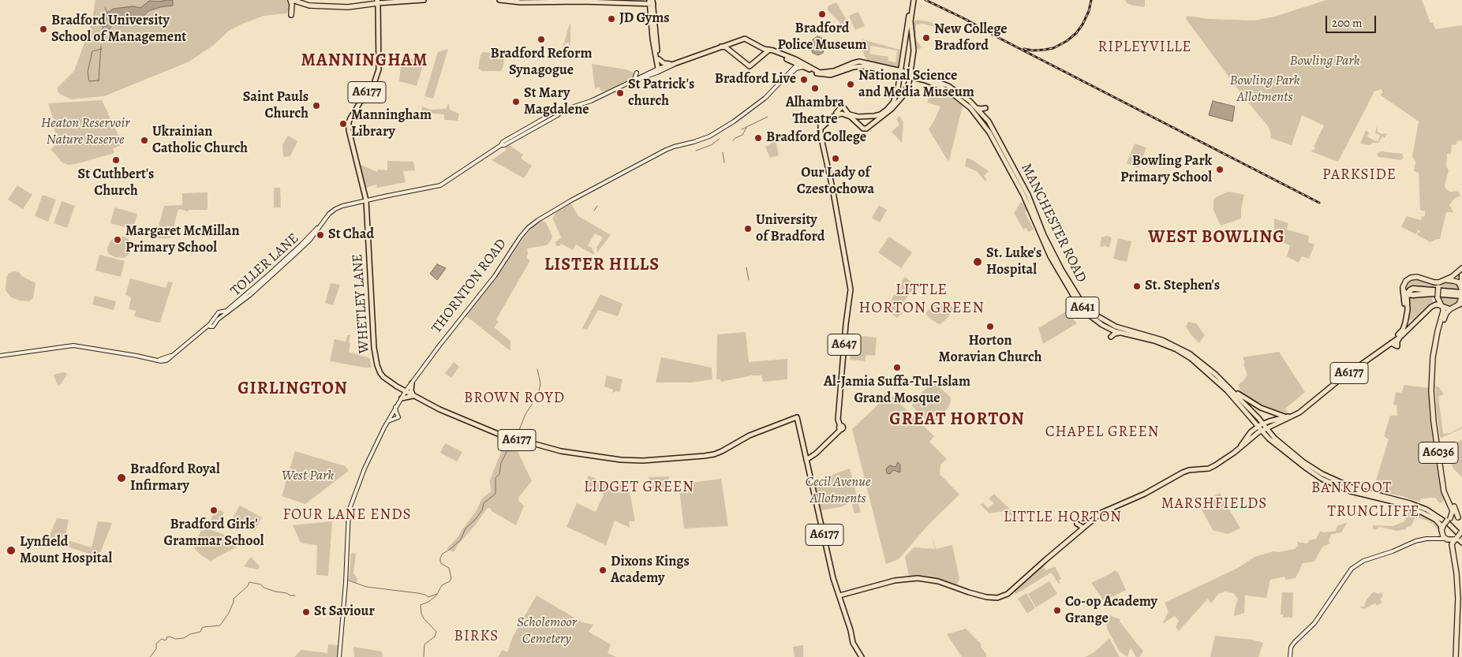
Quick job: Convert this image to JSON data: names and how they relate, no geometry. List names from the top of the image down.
{
  "streets": {
    "highway": ["A6036"],
    "main road": [
      "A6177",
      "MANCHESTER ROAD",
      "TOLLER LANE",
      "THORNTON ROAD",
      "WHETLEY LANE",
      "A641",
      "A647"
    ]
  },
  "crossings": [
    ["A6177", "MANCHESTER ROAD"],
    ["A6177", "TOLLER LANE"],
    ["A6177", "THORNTON ROAD"],
    ["A6177", "WHETLEY LANE"],
    ["A6177", "A647"],
    ["A6177", "A6036"],
    ["MANCHESTER ROAD", "A641"],
    ["MANCHESTER ROAD", "A6036"],
    ["TOLLER LANE", "WHETLEY LANE"],
    ["THORNTON ROAD", "WHETLEY LANE"],
    ["A641", "A6036"]
  ],
  "districts": [
    "RIPLEYVILLE",
    "MANNINGHAM",
    "PARKSIDE",
    "WEST BOWLING",
    "LISTER HILLS",
    "LITTLE HORTON GREEN",
    "GIRLINGTON",
    "BROWN ROYD",
    "GREAT HORTON",
    "CHAPEL GREEN",
    "LIDGET GREEN",
    "BANKFOOT",
    "MARSHFIELDS",
    "TRUNCLIFFE",
    "FOUR LANE ENDS",
    "LITTLE HORTON",
    "BIRKS"
  ],
  "parks": [
    "Bowling Park",
    "Bowling Park Allotments",
    "Heaton Reservoir Nature Reserve",
    "West Park",
    "Cecil Avenue Allotments",
    "Scholemoor Cemetery"
  ],
  "places": [
    "Bradford Police Museum",
    "JD Gyms",
    "Bradford University School of Management",
    "New College Bradford",
    "Bradford Reform Synagogue",
    "Bradford Live",
    "National Science and Media Museum",
    "Alhambra Theatre",
    "St Patrick's church",
    "St Mary Magdalene",
    "Saint Pauls Church",
    "Manningham Library",
    "Bradford College",
    "Ukrainian Catholic Church",
    "Our Lady of Czestochowa",
    "St Cuthbert's Church",
    "Bowling Park Primary School",
    "University of Bradford",
    "St Chad",
    "Margaret McMillan Primary School",
    "St. Luke's Hospital",
    "St. Stephen's",
    "Horton Moravian Church",
    "Al-Jamia Suffa-Tul-Islam Grand Mosque",
    "Bradford Royal Infirmary",
    "Bradford Girls' Grammar School",
    "Lynfield Mount Hospital",
    "Dixons Kings Academy",
    "Co-op Academy Grange",
    "St Saviour"
  ],
  "scale_bar": "200 m"
}
